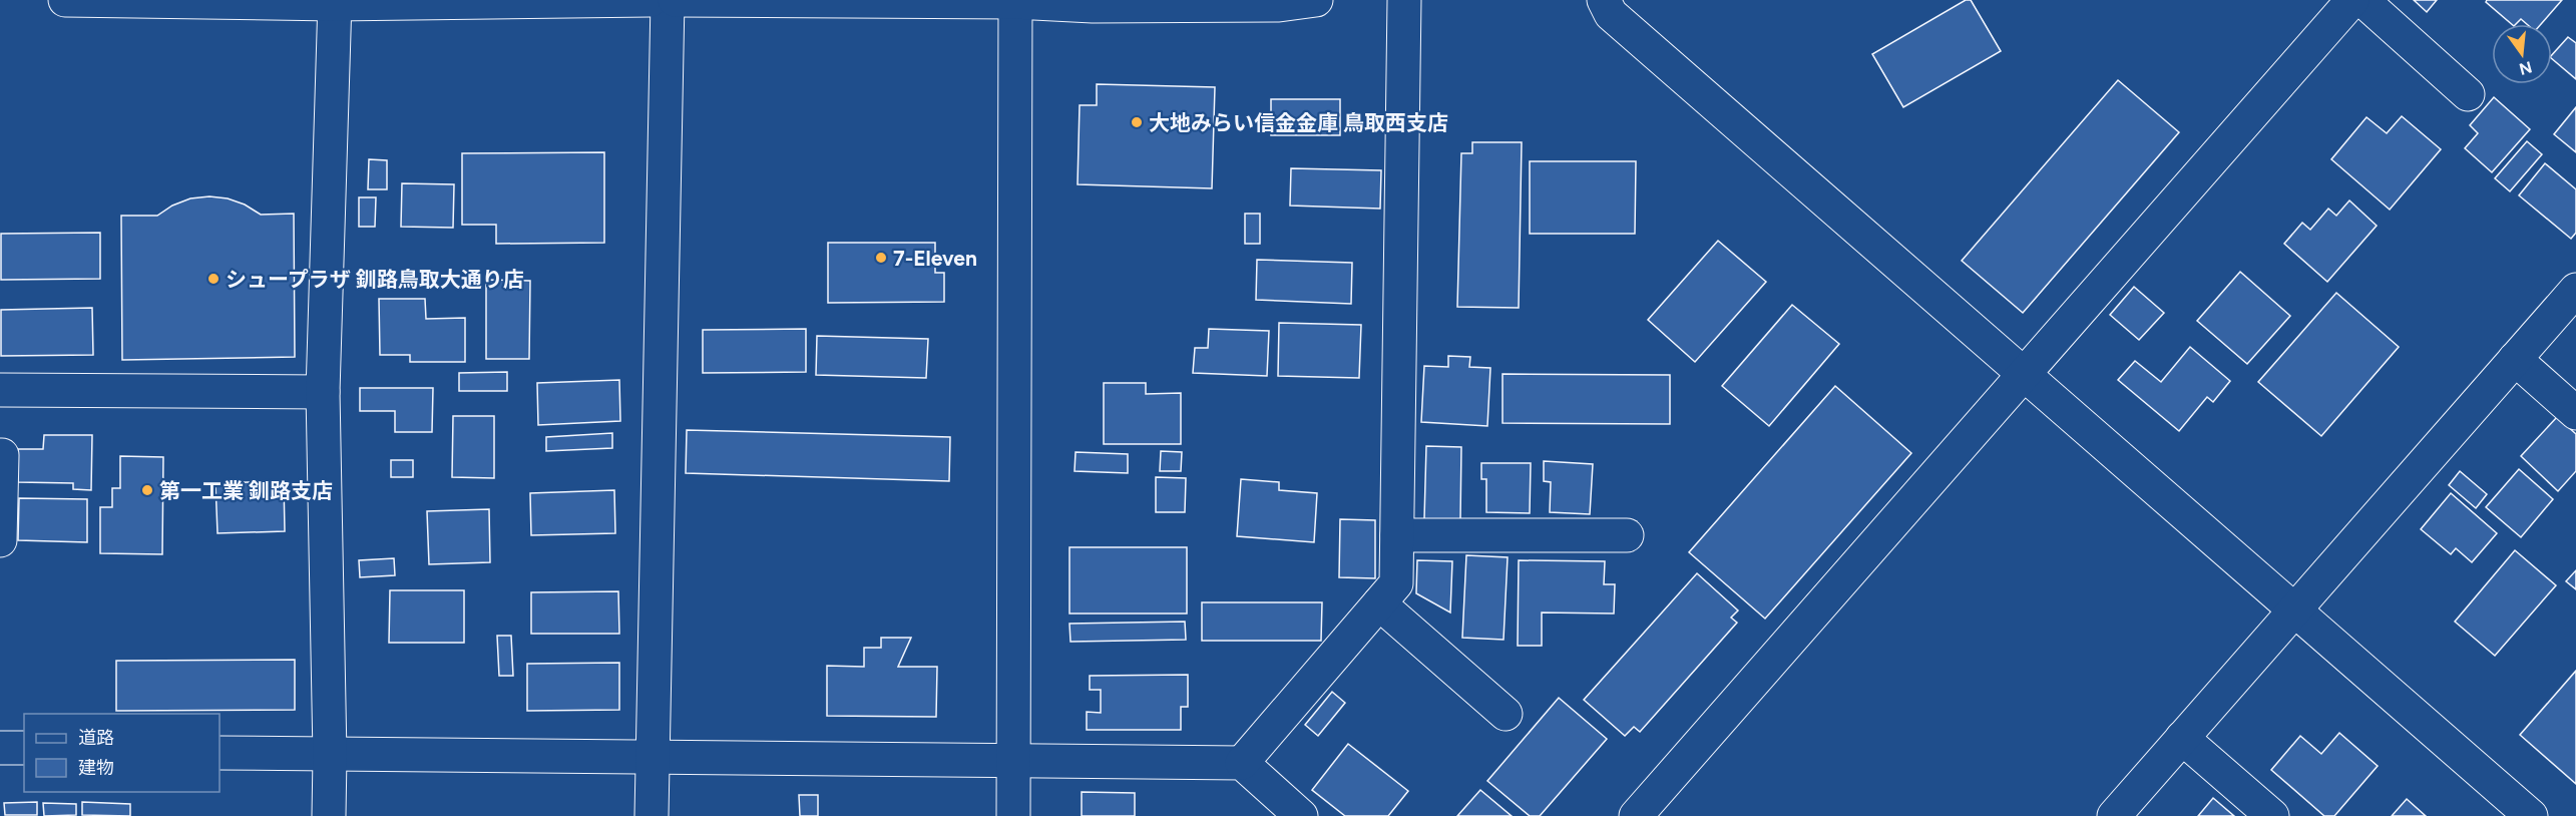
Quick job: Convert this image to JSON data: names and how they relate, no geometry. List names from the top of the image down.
{
  "places": [
    "大地みらい信金金庫 鳥取西支店",
    "7-Eleven",
    "シュープラザ 釧路鳥取大通り店",
    "第一工業 釧路支店"
  ],
  "legend": ["道路", "建物"],
  "north": "bottom"
}
